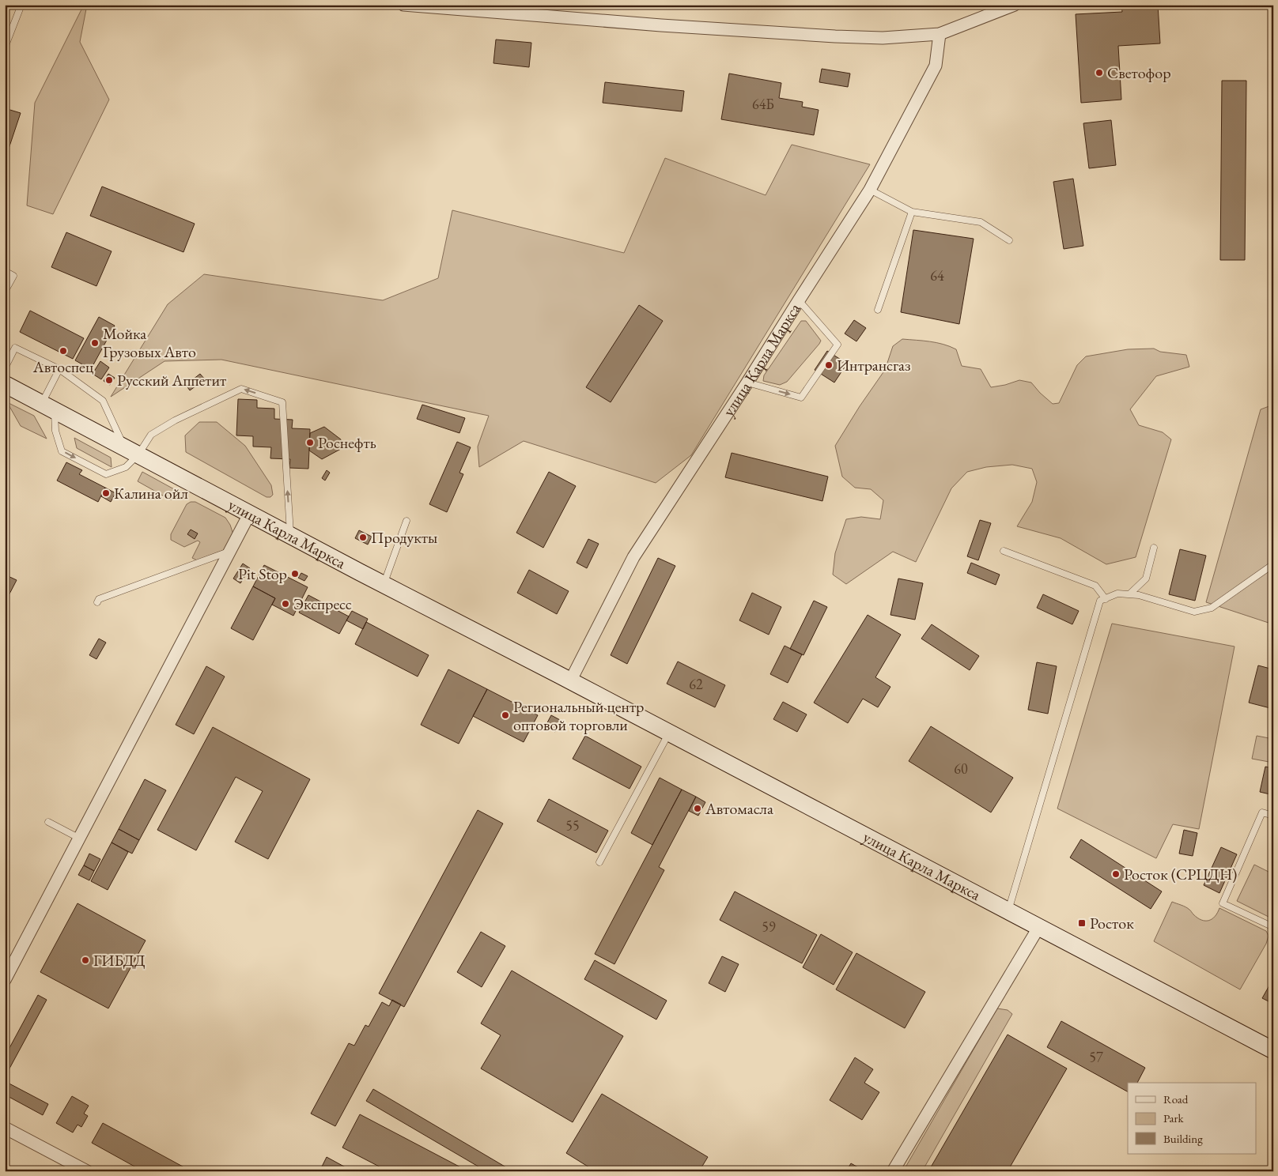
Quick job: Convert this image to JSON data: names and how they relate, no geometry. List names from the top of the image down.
{
  "streets": {
    "main road": ["улица Карла Маркса"]
  },
  "places": {
    "other": [
      "Светофор",
      "Мойка Грузовых Авто",
      "Автоспец",
      "Интрансгаз",
      "Русский Аппетит",
      "Роснефть",
      "Калина ойл",
      "Продукты",
      "Pit Stop",
      "Экспресс",
      "Региональный центр оптовой торговли",
      "Автомасла",
      "Росток (СРЦДН)",
      "ГИБДД"
    ],
    "transit": ["Росток"]
  },
  "house_numbers": [
    "64Б",
    "64",
    "62",
    "60",
    "55",
    "59",
    "57"
  ],
  "legend": ["Road", "Park", "Building"]
}
